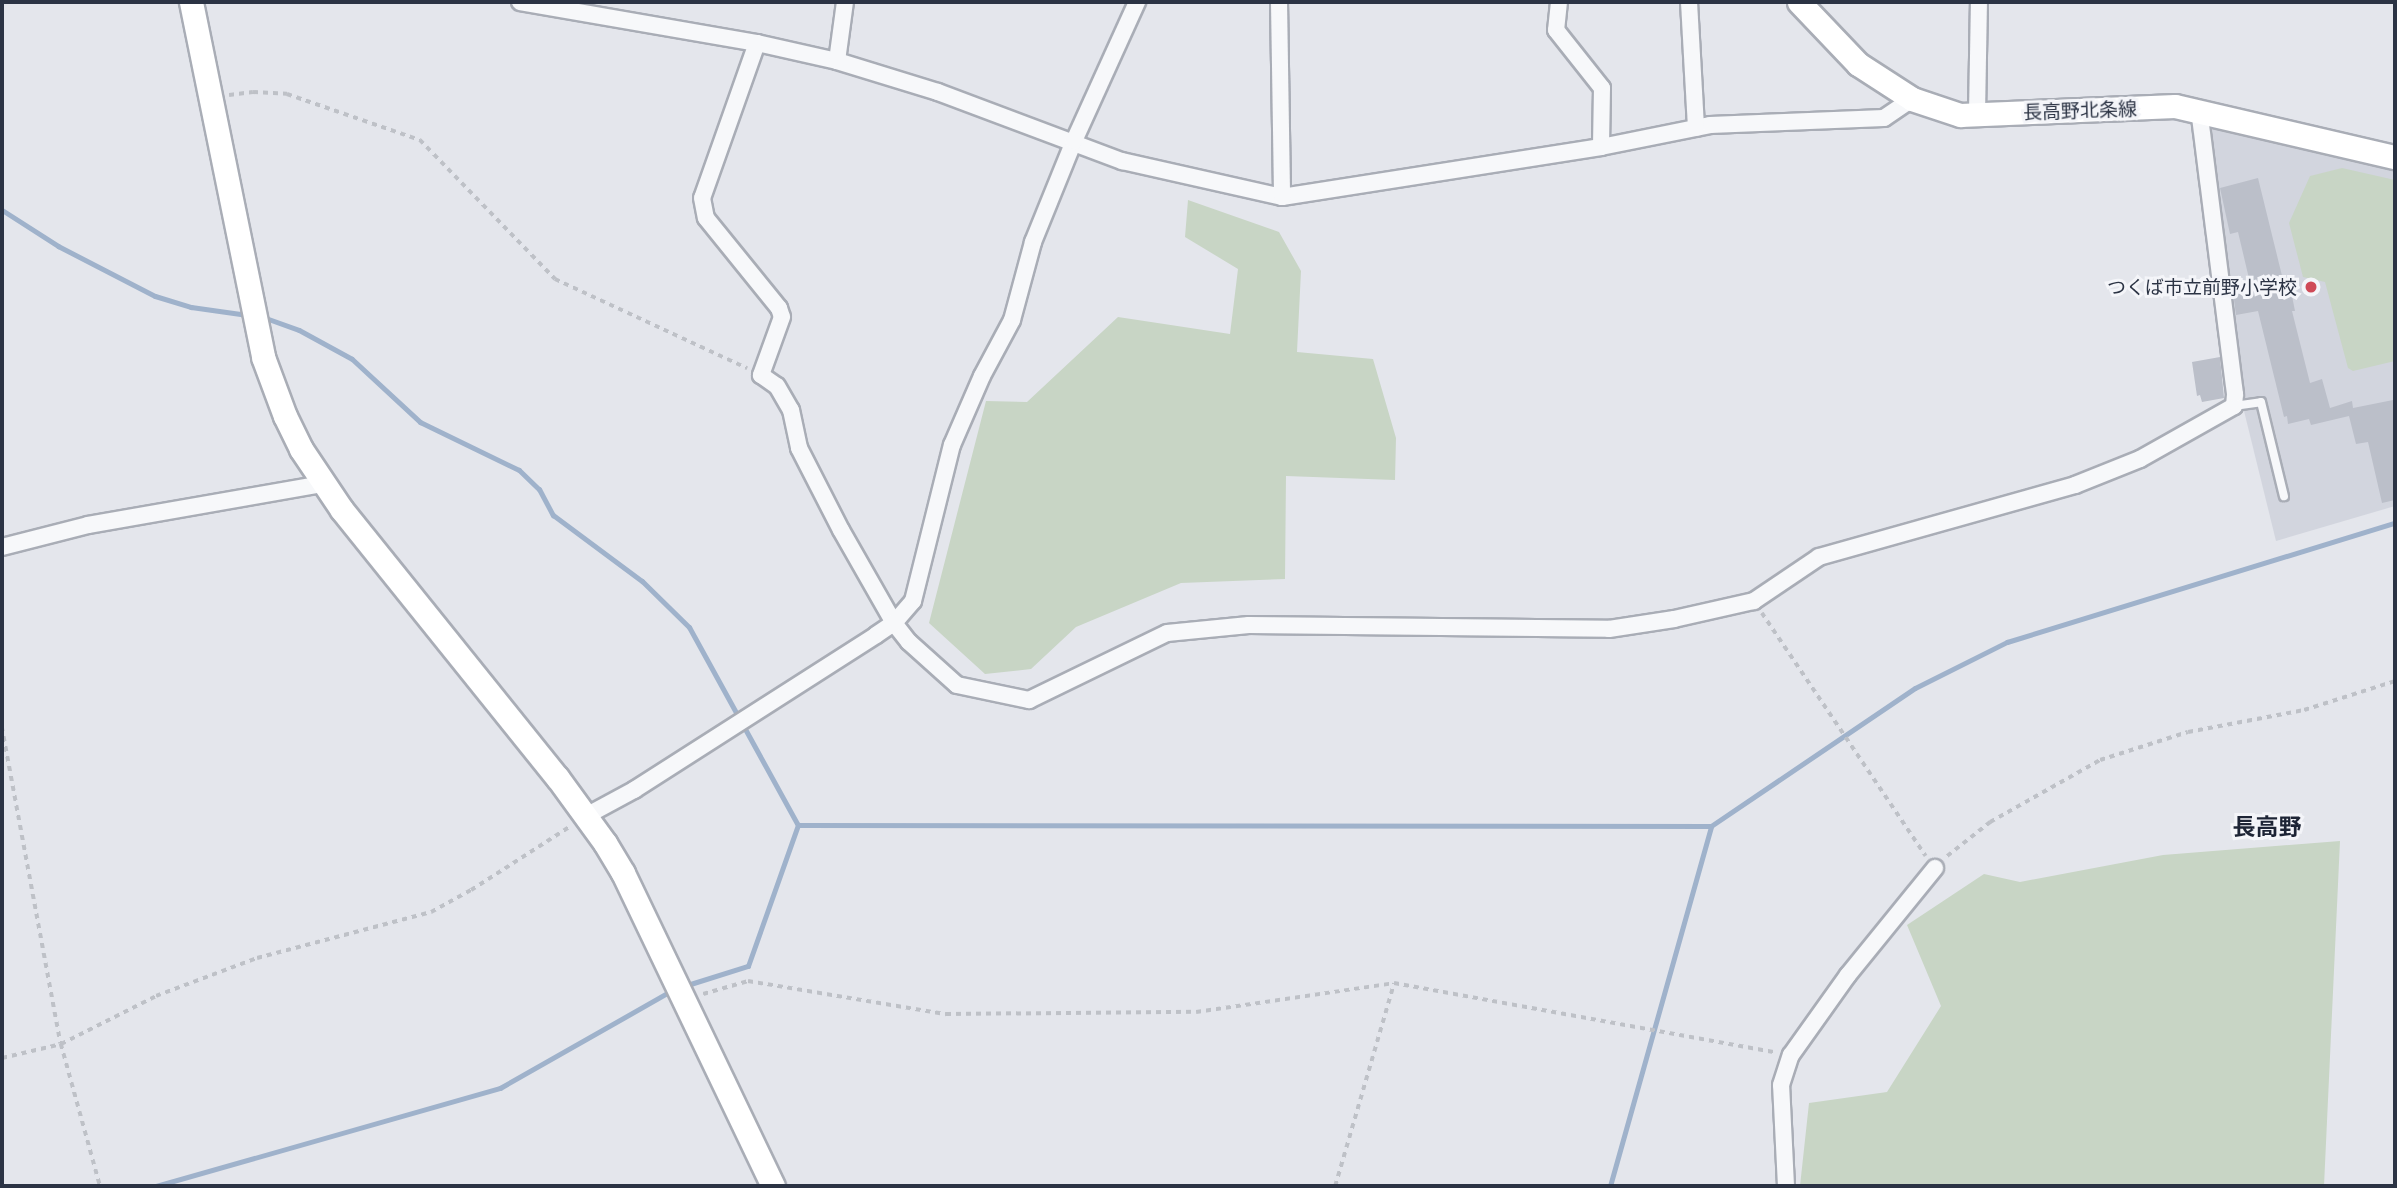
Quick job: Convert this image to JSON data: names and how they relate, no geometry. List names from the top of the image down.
{
  "streets": {
    "street": ["長高野北条線"]
  },
  "districts": ["長高野"],
  "places": ["つくば市立前野小学校"]
}
